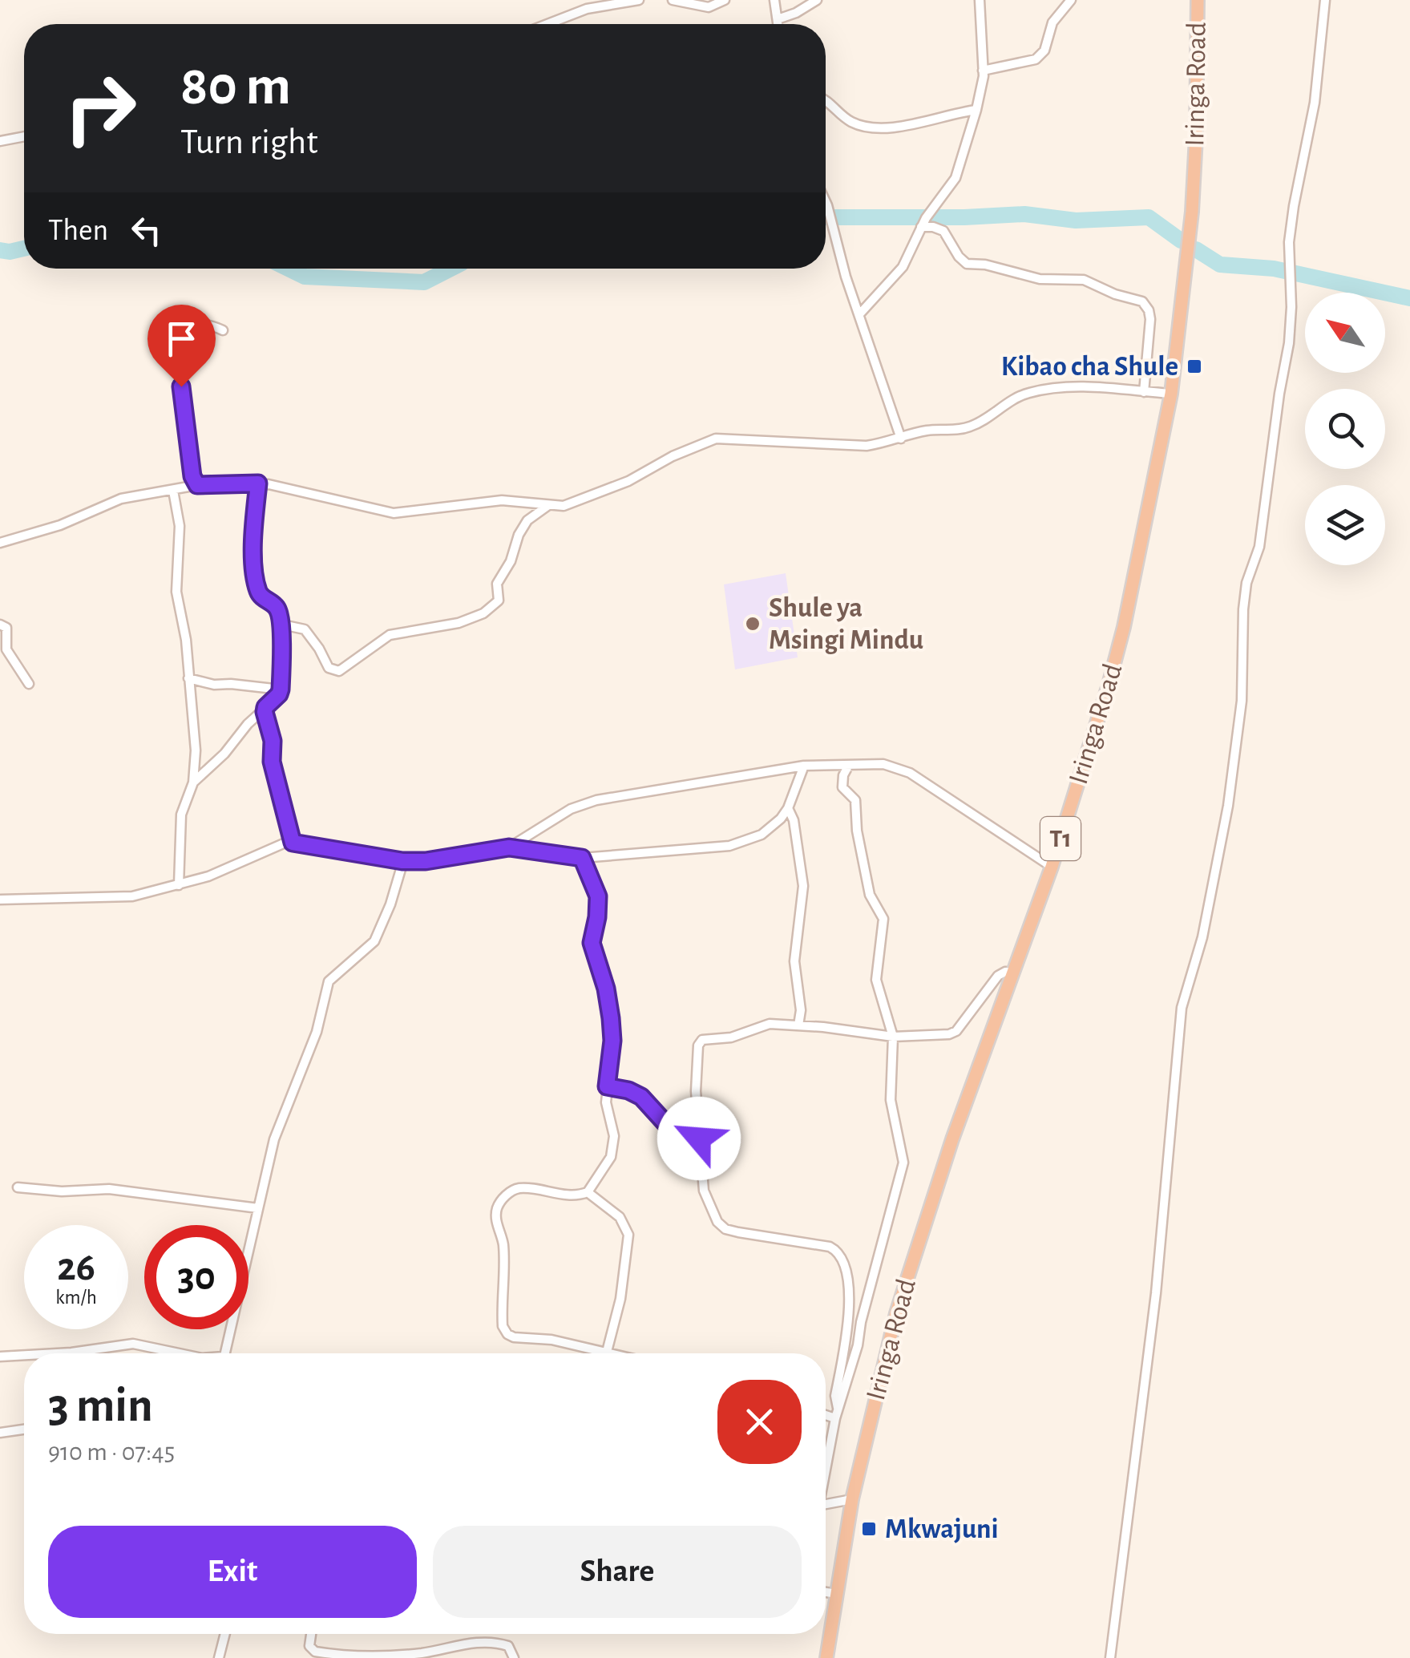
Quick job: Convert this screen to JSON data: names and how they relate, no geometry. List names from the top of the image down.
{
  "streets": {
    "highway": ["Iringa Road", "T1"]
  },
  "places": {
    "transit": ["Kibao cha Shule", "Mkwajuni"],
    "other": ["Shule ya Msingi Mindu"]
  },
  "north": "top left",
  "page": {
    "turn": ["80 m", "Turn right"],
    "then": "Then",
    "speed": "26 km/h",
    "limit": "30",
    "heading": ["3 min", "910 m · 07:45"],
    "buttons": ["Exit", "Share"]
  }
}
